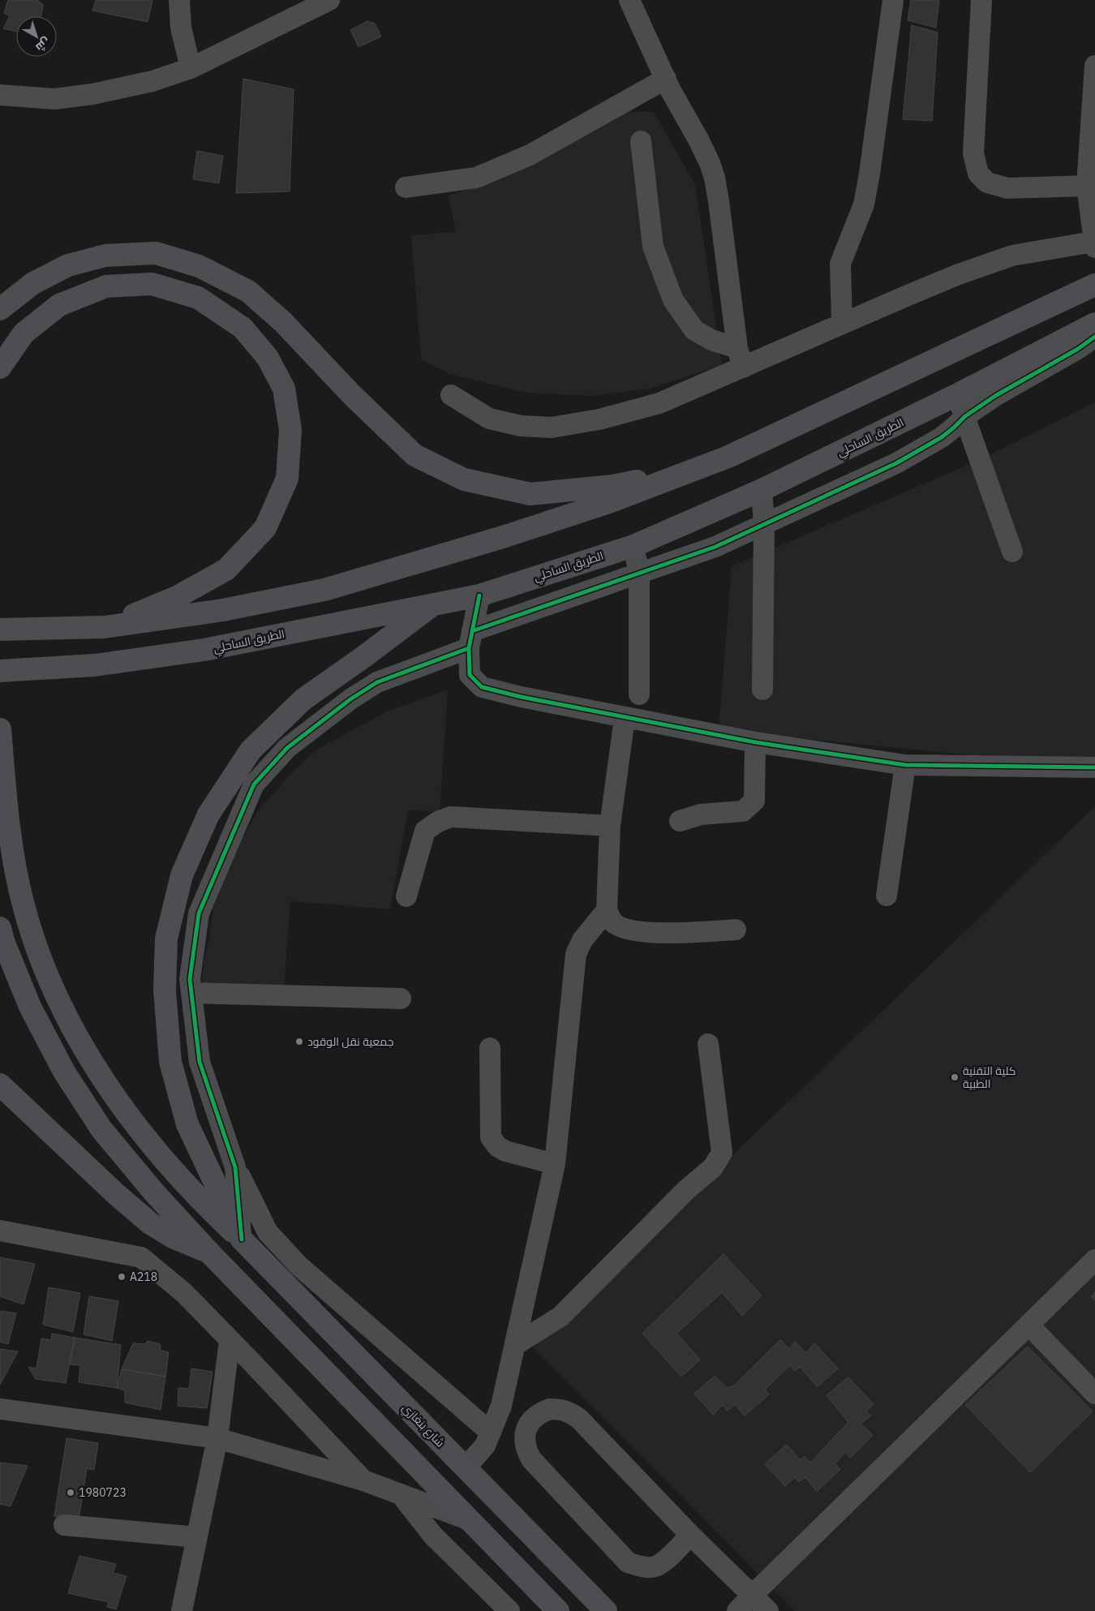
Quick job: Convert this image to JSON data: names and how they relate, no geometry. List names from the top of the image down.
{
  "streets": {
    "main road": ["الطريق الساحلي", "شارع بنغازي"]
  },
  "places": [
    "جمعية نقل الوقود",
    "كلية التقنية الطبية",
    "A218",
    "1980723"
  ],
  "north": "bottom right"
}
